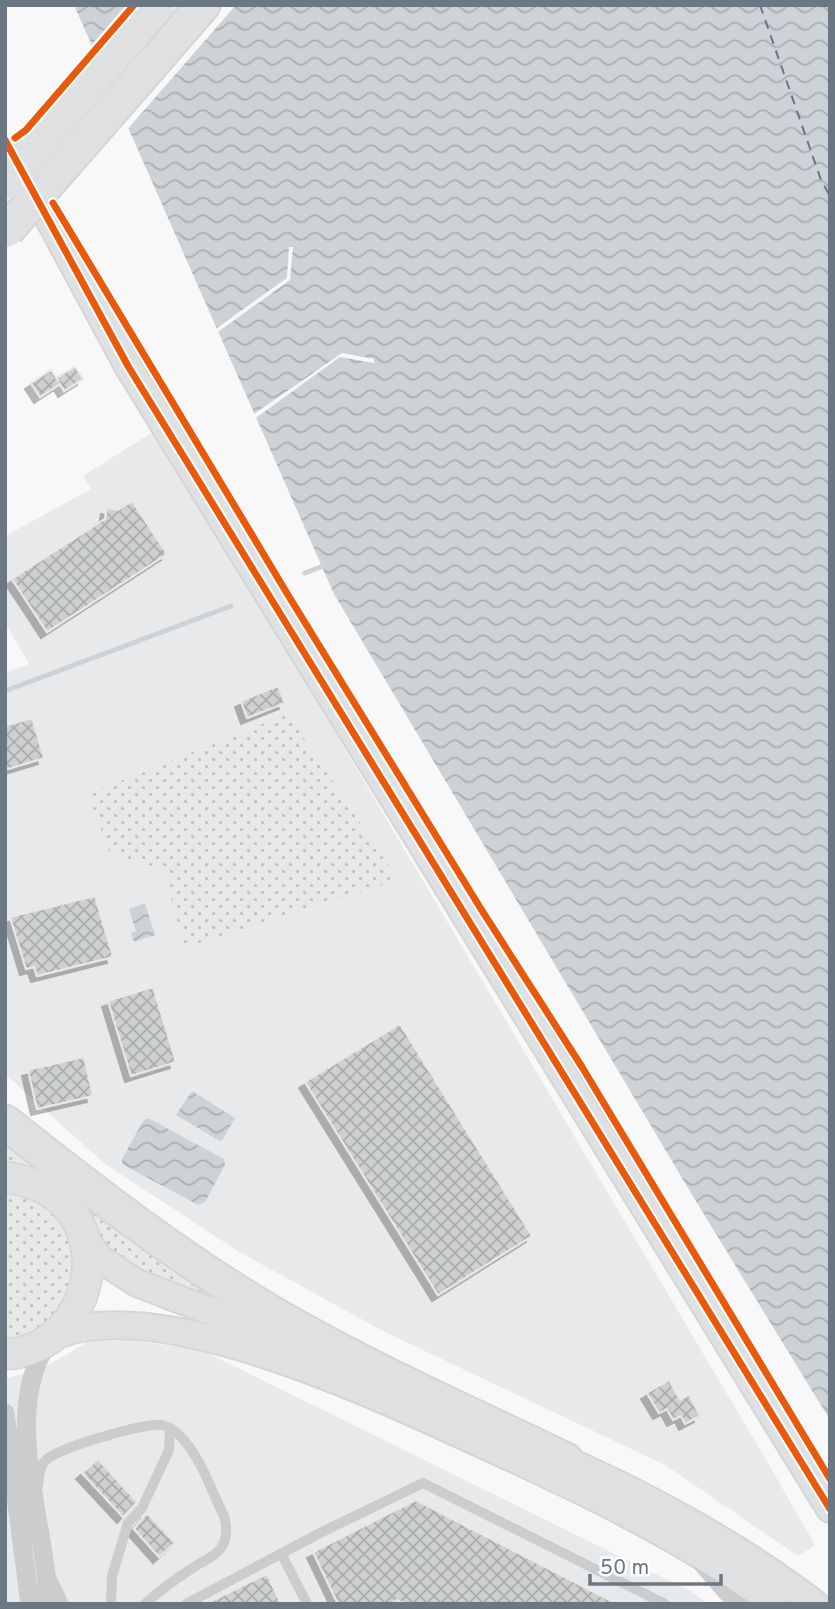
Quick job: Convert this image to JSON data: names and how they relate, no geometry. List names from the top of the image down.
{
  "scale_bar": "50 m"
}
